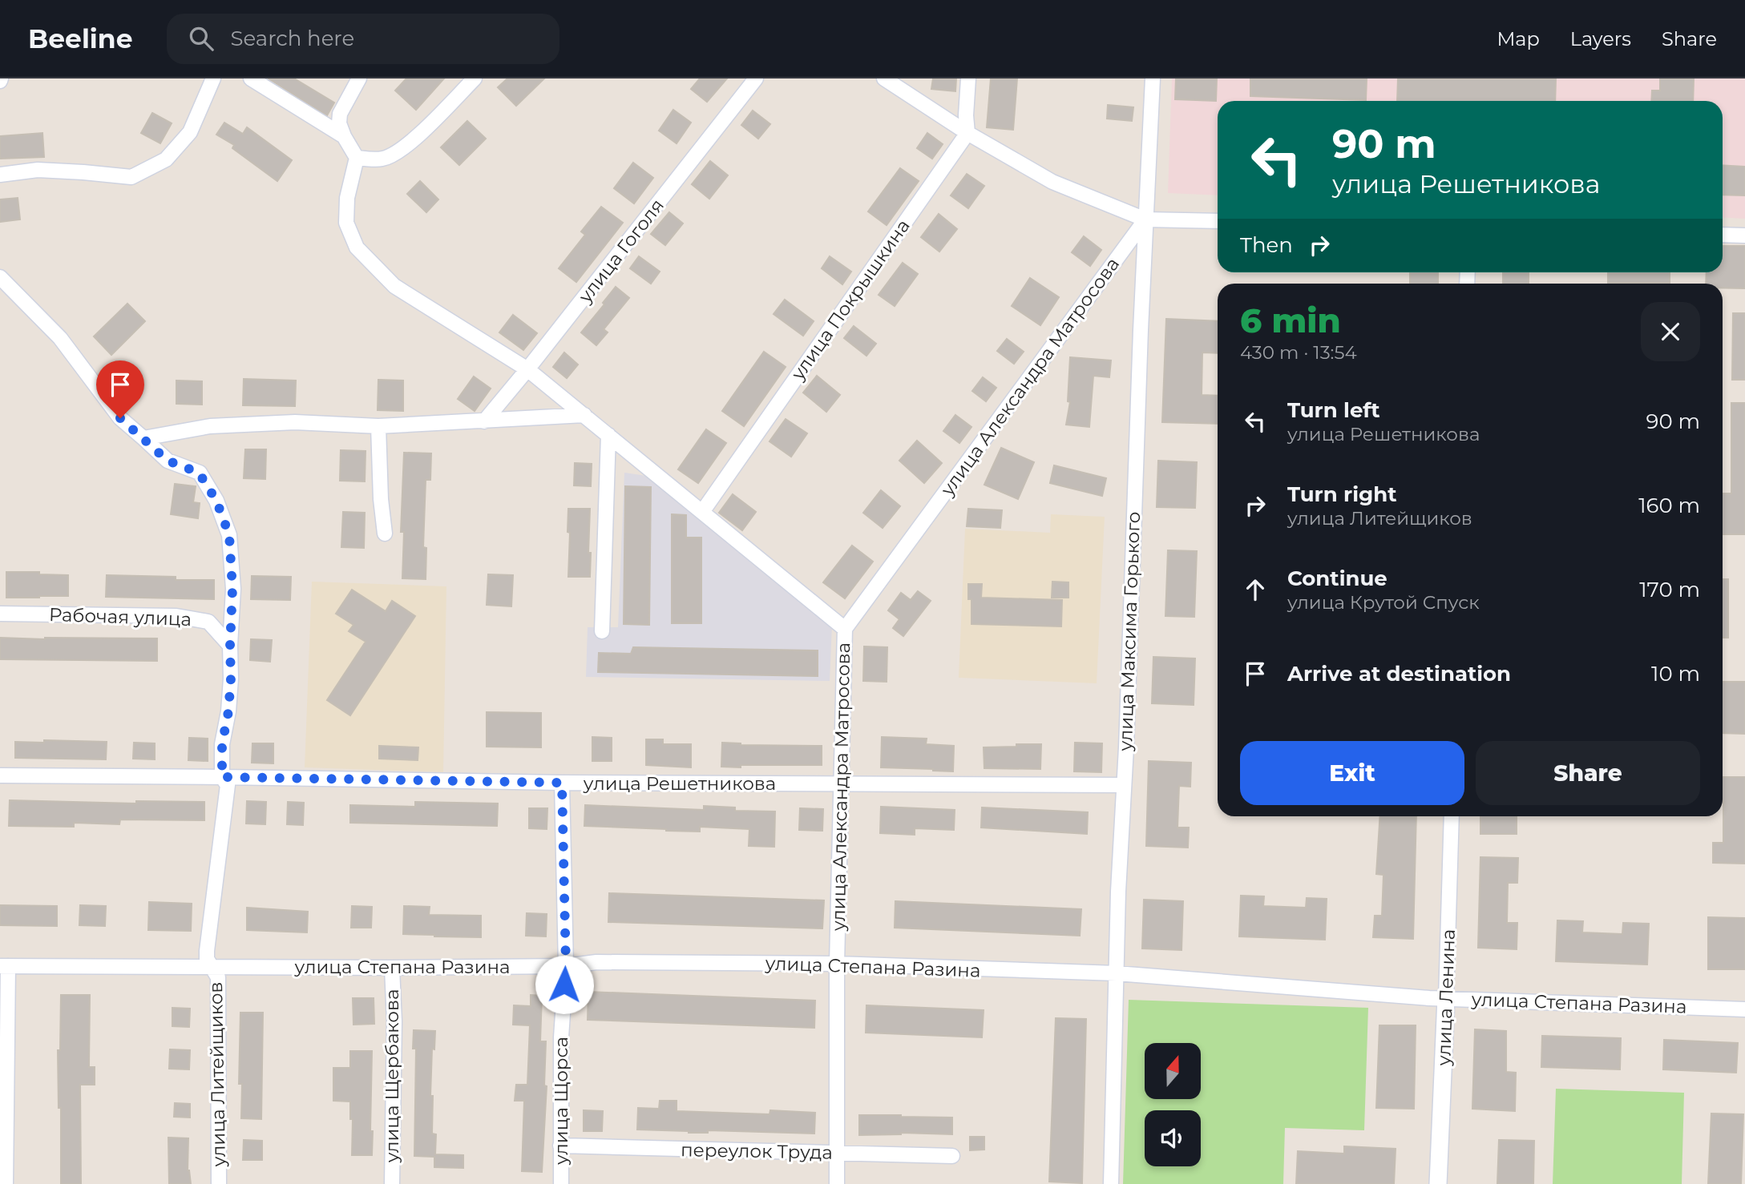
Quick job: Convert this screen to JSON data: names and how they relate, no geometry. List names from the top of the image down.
{
  "streets": {
    "street": [
      "улица Гоголя",
      "улица Покрышкина",
      "улица Александра Матросова",
      "Рабочая улица",
      "улица Максима Горького",
      "улица Решетникова",
      "улица Степана Разина",
      "улица Ленина",
      "улица Литейщиков",
      "улица Щербакова",
      "улица Щорса",
      "переулок Труда"
    ]
  },
  "crossings": [
    ["улица Александра Матросова", "улица Максима Горького"],
    ["улица Александра Матросова", "улица Решетникова"],
    ["улица Александра Матросова", "улица Степана Разина"],
    ["улица Александра Матросова", "переулок Труда"],
    ["Рабочая улица", "улица Литейщиков"],
    ["улица Максима Горького", "улица Решетникова"],
    ["улица Максима Горького", "улица Степана Разина"],
    ["улица Решетникова", "улица Литейщиков"],
    ["улица Решетникова", "улица Щорса"],
    ["улица Степана Разина", "улица Ленина"],
    ["улица Степана Разина", "улица Литейщиков"],
    ["улица Степана Разина", "улица Щербакова"],
    ["улица Степана Разина", "улица Щорса"],
    ["улица Щорса", "переулок Труда"]
  ],
  "north": "top",
  "page": {
    "header": "Beeline",
    "search": "Search here",
    "nav": ["Map", "Layers", "Share"],
    "turn": ["90 m", "улица Решетникова"],
    "then": "Then",
    "heading": ["6 min", "430 m · 13:54"],
    "list": [
      {
        "name": "Turn left",
        "note": "улица Решетникова",
        "value": "90 m"
      },
      {
        "name": "Turn right",
        "note": "улица Литейщиков",
        "value": "160 m"
      },
      {
        "name": "Continue",
        "note": "улица Крутой Спуск",
        "value": "170 m"
      },
      {
        "name": "Arrive at destination",
        "value": "10 m"
      }
    ],
    "buttons": ["Exit", "Share"]
  }
}
